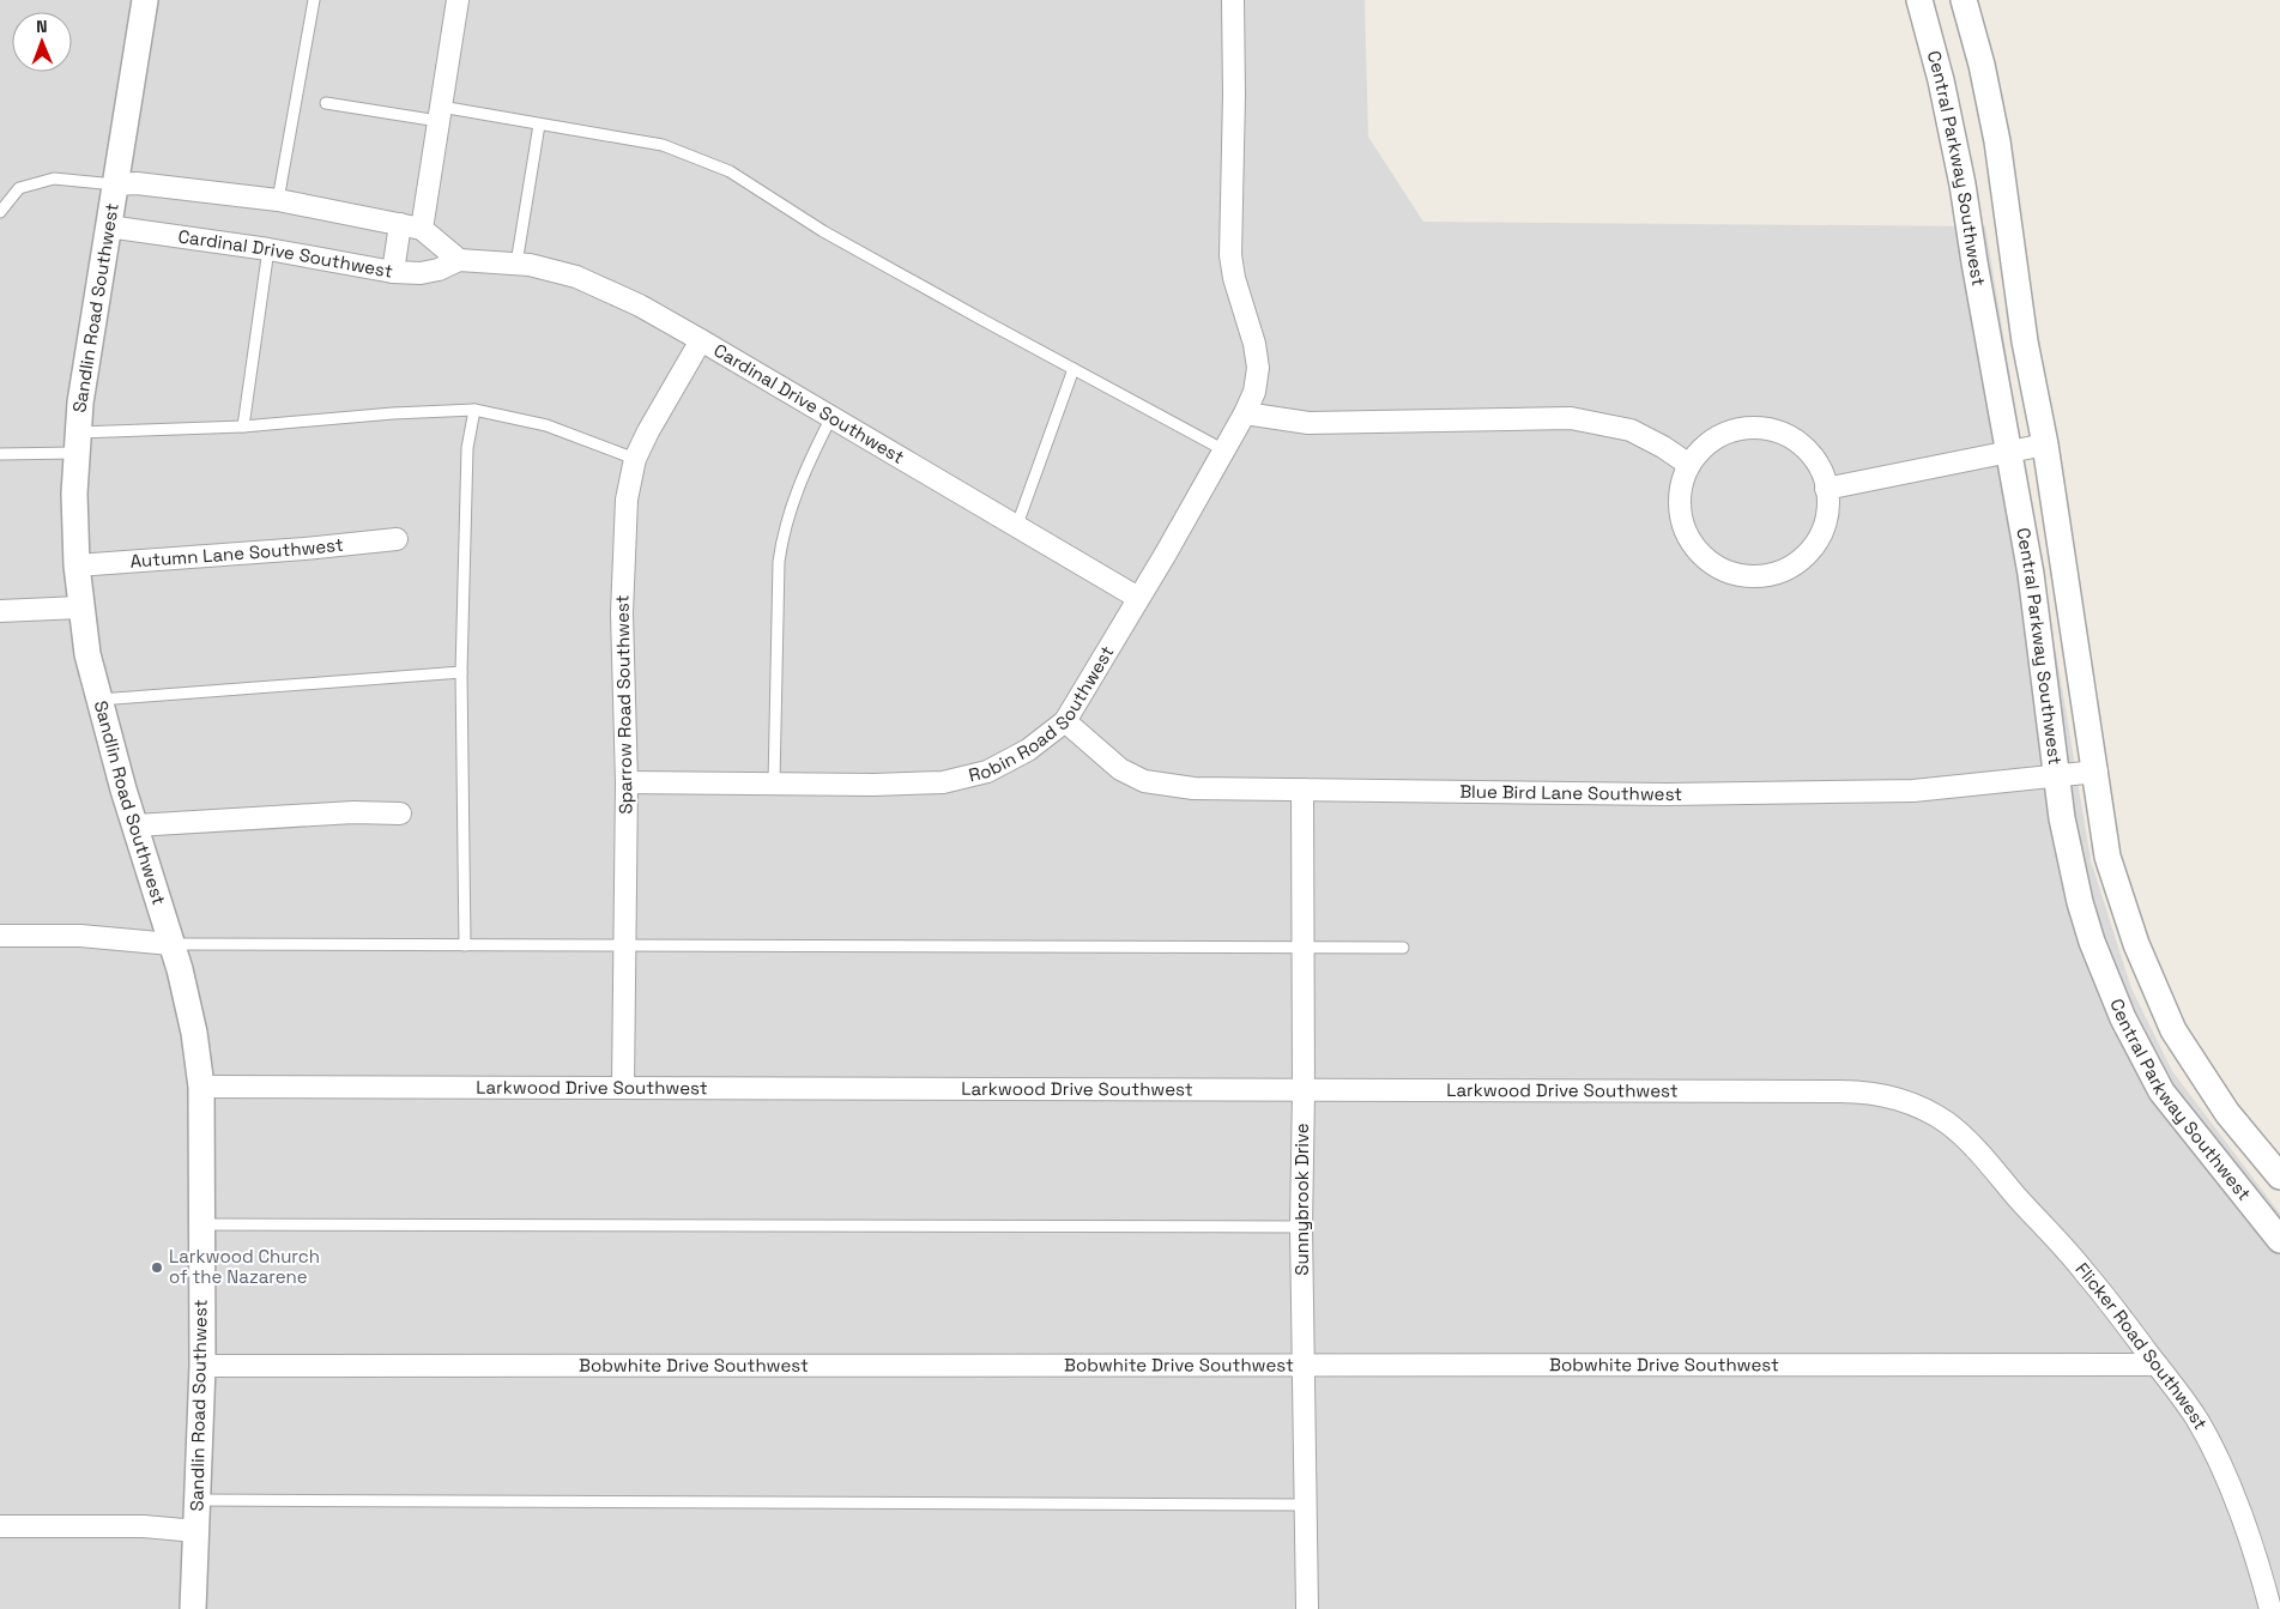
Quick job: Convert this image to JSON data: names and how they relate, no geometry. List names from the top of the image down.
{
  "streets": {
    "street": [
      "Central Parkway Southwest",
      "Cardinal Drive Southwest",
      "Sandlin Road Southwest",
      "Autumn Lane Southwest",
      "Sparrow Road Southwest",
      "Robin Road Southwest",
      "Blue Bird Lane Southwest",
      "Larkwood Drive Southwest",
      "Sunnybrook Drive",
      "Flicker Road Southwest",
      "Bobwhite Drive Southwest"
    ]
  },
  "crossings": [
    ["Central Parkway Southwest", "Blue Bird Lane Southwest"],
    ["Cardinal Drive Southwest", "Sandlin Road Southwest"],
    ["Cardinal Drive Southwest", "Sparrow Road Southwest"],
    ["Cardinal Drive Southwest", "Robin Road Southwest"],
    ["Sandlin Road Southwest", "Autumn Lane Southwest"],
    ["Sandlin Road Southwest", "Larkwood Drive Southwest"],
    ["Sandlin Road Southwest", "Bobwhite Drive Southwest"],
    ["Sparrow Road Southwest", "Robin Road Southwest"],
    ["Sparrow Road Southwest", "Larkwood Drive Southwest"],
    ["Robin Road Southwest", "Blue Bird Lane Southwest"],
    ["Blue Bird Lane Southwest", "Sunnybrook Drive"],
    ["Larkwood Drive Southwest", "Sunnybrook Drive"],
    ["Larkwood Drive Southwest", "Flicker Road Southwest"],
    ["Sunnybrook Drive", "Bobwhite Drive Southwest"],
    ["Flicker Road Southwest", "Bobwhite Drive Southwest"]
  ],
  "places": ["Larkwood Church of the Nazarene"],
  "north": "top"
}
